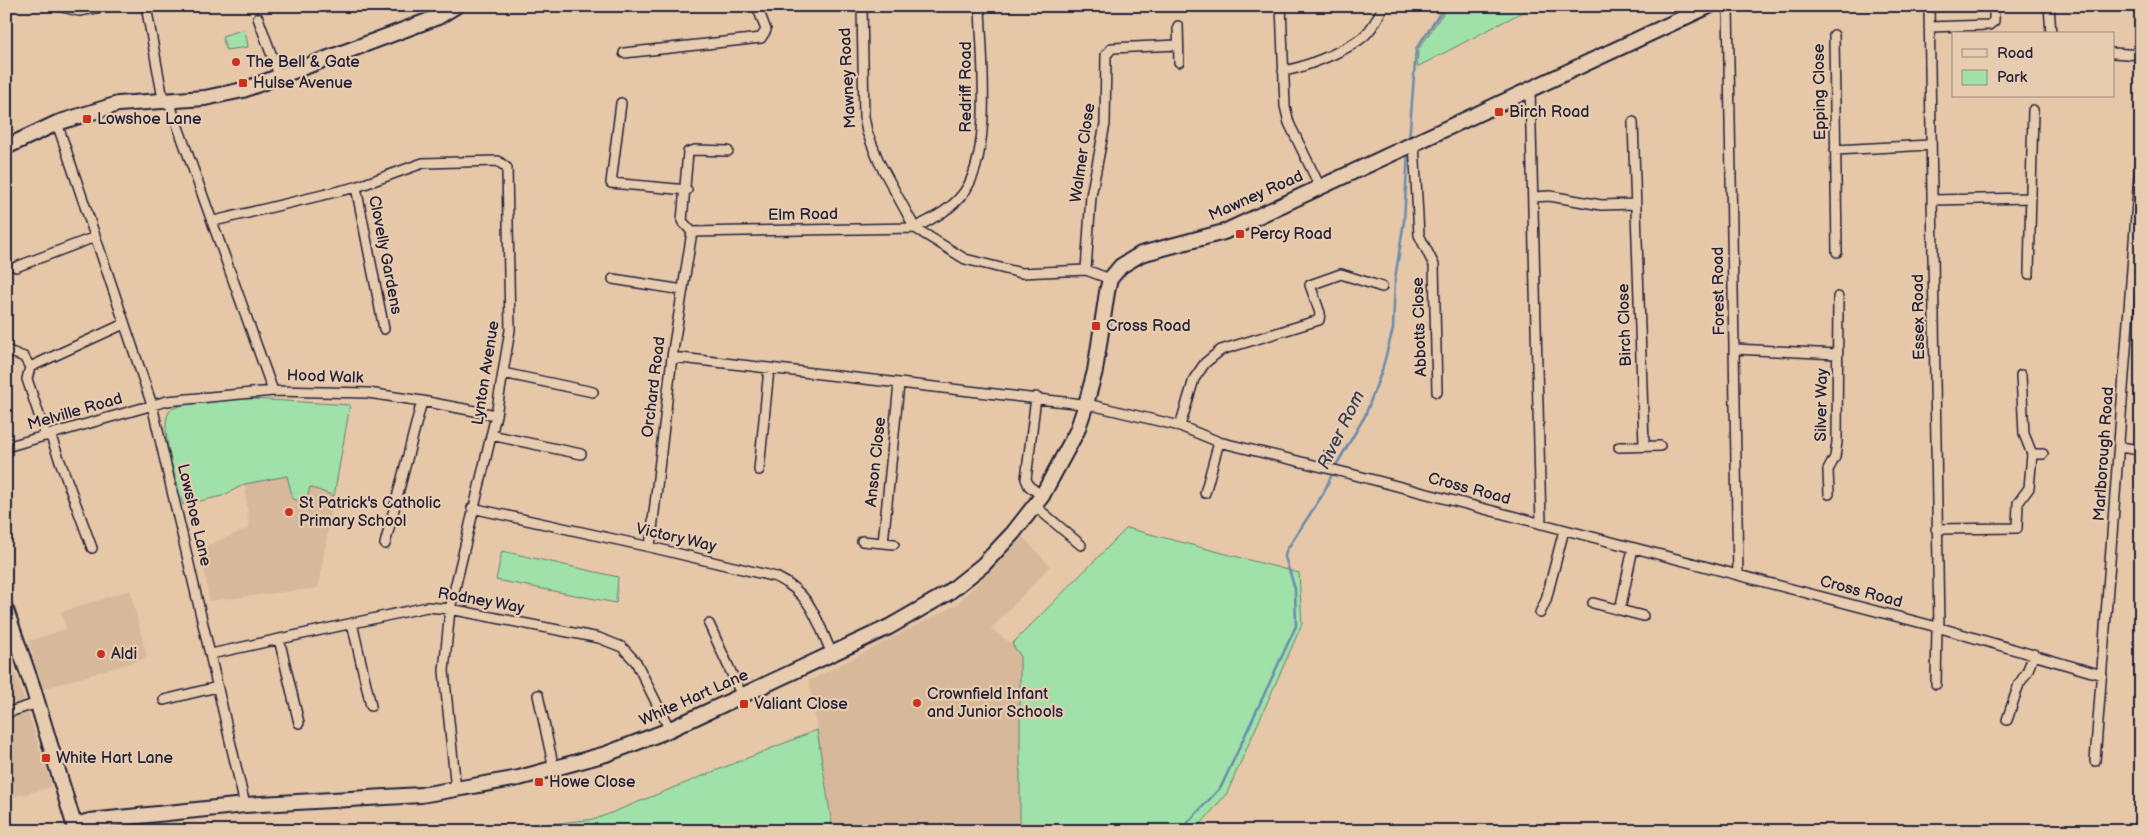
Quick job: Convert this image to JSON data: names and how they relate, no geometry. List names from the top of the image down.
{
  "streets": {
    "street": [
      "Mawney Road",
      "Redriff Road",
      "Epping Close",
      "Walmer Close",
      "Elm Road",
      "Clovelly Gardens",
      "Forest Road",
      "Essex Road",
      "Birch Close",
      "Abbotts Close",
      "Lynton Avenue",
      "Hood Walk",
      "Orchard Road",
      "Silver Way",
      "Melville Road",
      "Marlborough Road",
      "Anson Close",
      "Cross Road",
      "Lowshoe Lane",
      "Victory Way",
      "Rodney Way",
      "White Hart Lane"
    ]
  },
  "crossings": [
    ["Mawney Road", "Redriff Road"],
    ["Mawney Road", "Walmer Close"],
    ["Mawney Road", "Elm Road"],
    ["Mawney Road", "Abbotts Close"],
    ["Mawney Road", "White Hart Lane"],
    ["Redriff Road", "Elm Road"],
    ["Epping Close", "Essex Road"],
    ["Elm Road", "Orchard Road"],
    ["Clovelly Gardens", "Lynton Avenue"],
    ["Forest Road", "Silver Way"],
    ["Forest Road", "Cross Road"],
    ["Essex Road", "Cross Road"],
    ["Lynton Avenue", "Hood Walk"],
    ["Lynton Avenue", "Victory Way"],
    ["Lynton Avenue", "Rodney Way"],
    ["Lynton Avenue", "White Hart Lane"],
    ["Hood Walk", "Melville Road"],
    ["Hood Walk", "Lowshoe Lane"],
    ["Orchard Road", "Cross Road"],
    ["Orchard Road", "Victory Way"],
    ["Melville Road", "Lowshoe Lane"],
    ["Marlborough Road", "Cross Road"],
    ["Anson Close", "Cross Road"],
    ["Cross Road", "White Hart Lane"],
    ["Lowshoe Lane", "Rodney Way"],
    ["Lowshoe Lane", "White Hart Lane"],
    ["Victory Way", "White Hart Lane"],
    ["Rodney Way", "White Hart Lane"]
  ],
  "water": ["River Rom"],
  "places": {
    "other": [
      "The Bell & Gate",
      "St Patrick's Catholic Primary School",
      "Aldi",
      "Crownfield Infant and Junior Schools"
    ],
    "transit": [
      "Hulse Avenue",
      "Birch Road",
      "Lowshoe Lane",
      "Percy Road",
      "Cross Road",
      "Valiant Close",
      "White Hart Lane",
      "Howe Close"
    ]
  },
  "legend": ["Road", "Park"]
}
